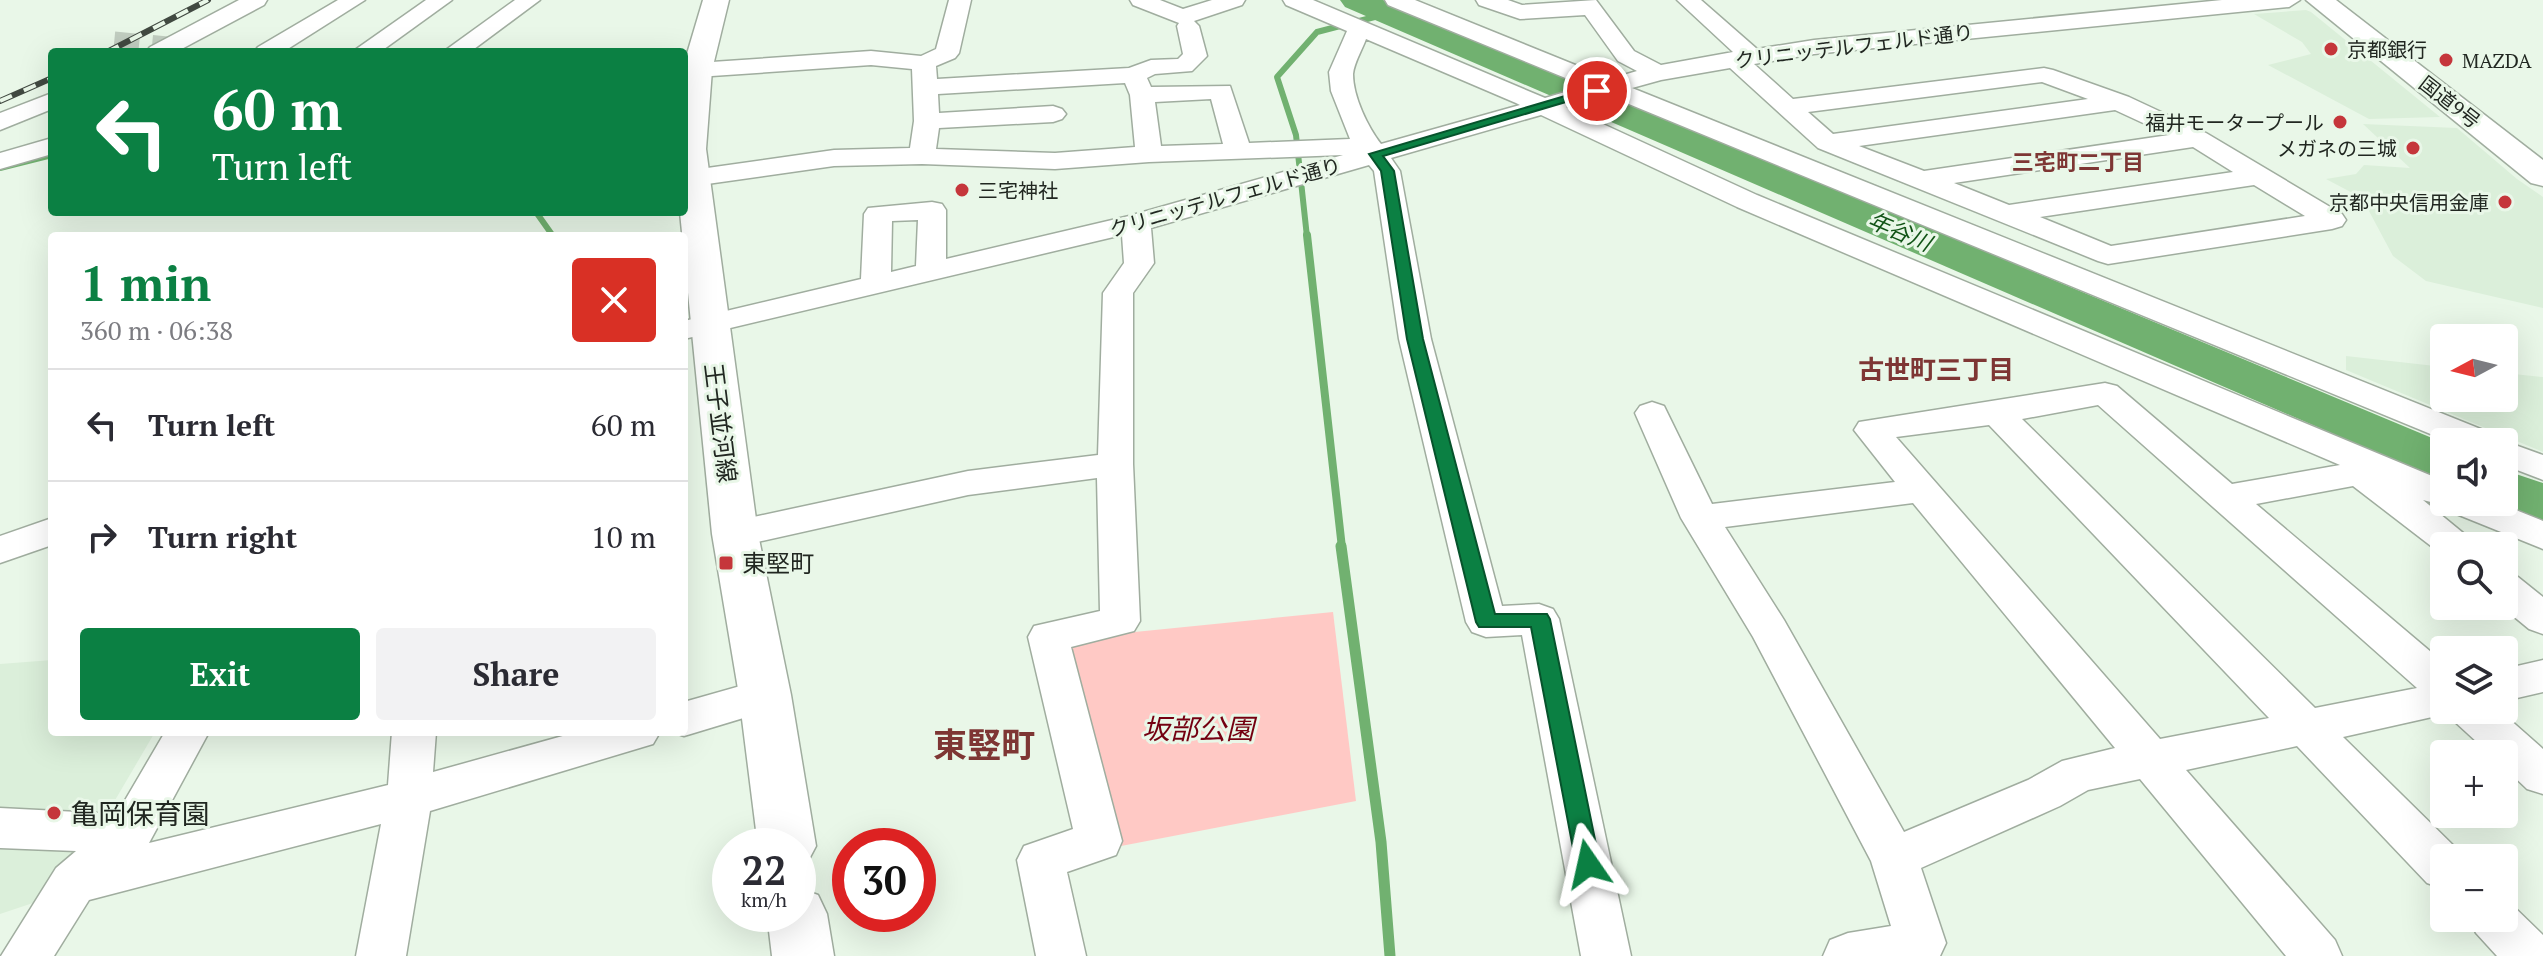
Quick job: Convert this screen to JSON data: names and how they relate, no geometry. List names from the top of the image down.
{
  "streets": {
    "main road": ["国道9号", "王子並河線"],
    "street": ["クリニッテルフェルド通り"]
  },
  "crossings": [
    ["クリニッテルフェルド通り", "王子並河線"]
  ],
  "districts": ["三宅町二丁目", "古世町三丁目", "東竪町"],
  "water": ["年谷川"],
  "parks": ["坂部公園"],
  "places": {
    "other": [
      "京都銀行",
      "MAZDA",
      "福井モータープール",
      "メガネの三城",
      "三宅神社",
      "京都中央信用金庫",
      "亀岡保育園"
    ],
    "transit": ["東堅町"]
  },
  "north": "left",
  "page": {
    "turn": ["60 m", "Turn left"],
    "heading": ["1 min", "360 m · 06:38"],
    "map_buttons": ["+", "−"],
    "list": [
      {
        "name": "Turn left",
        "value": "60 m"
      },
      {
        "name": "Turn right",
        "value": "10 m"
      }
    ],
    "buttons": ["Exit", "Share"],
    "speed": "22 km/h",
    "limit": "30"
  }
}
